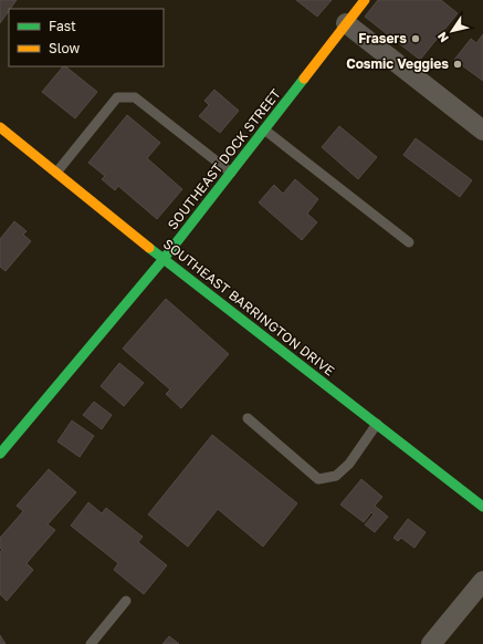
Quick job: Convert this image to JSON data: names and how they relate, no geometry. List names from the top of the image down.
{
  "streets": {
    "street": ["SOUTHEAST DOCK STREET", "SOUTHEAST BARRINGTON DRIVE"]
  },
  "crossings": [
    ["SOUTHEAST DOCK STREET", "SOUTHEAST BARRINGTON DRIVE"]
  ],
  "places": ["Frasers", "Cosmic Veggies"],
  "legend": ["Fast", "Slow"],
  "north": "bottom left"
}
